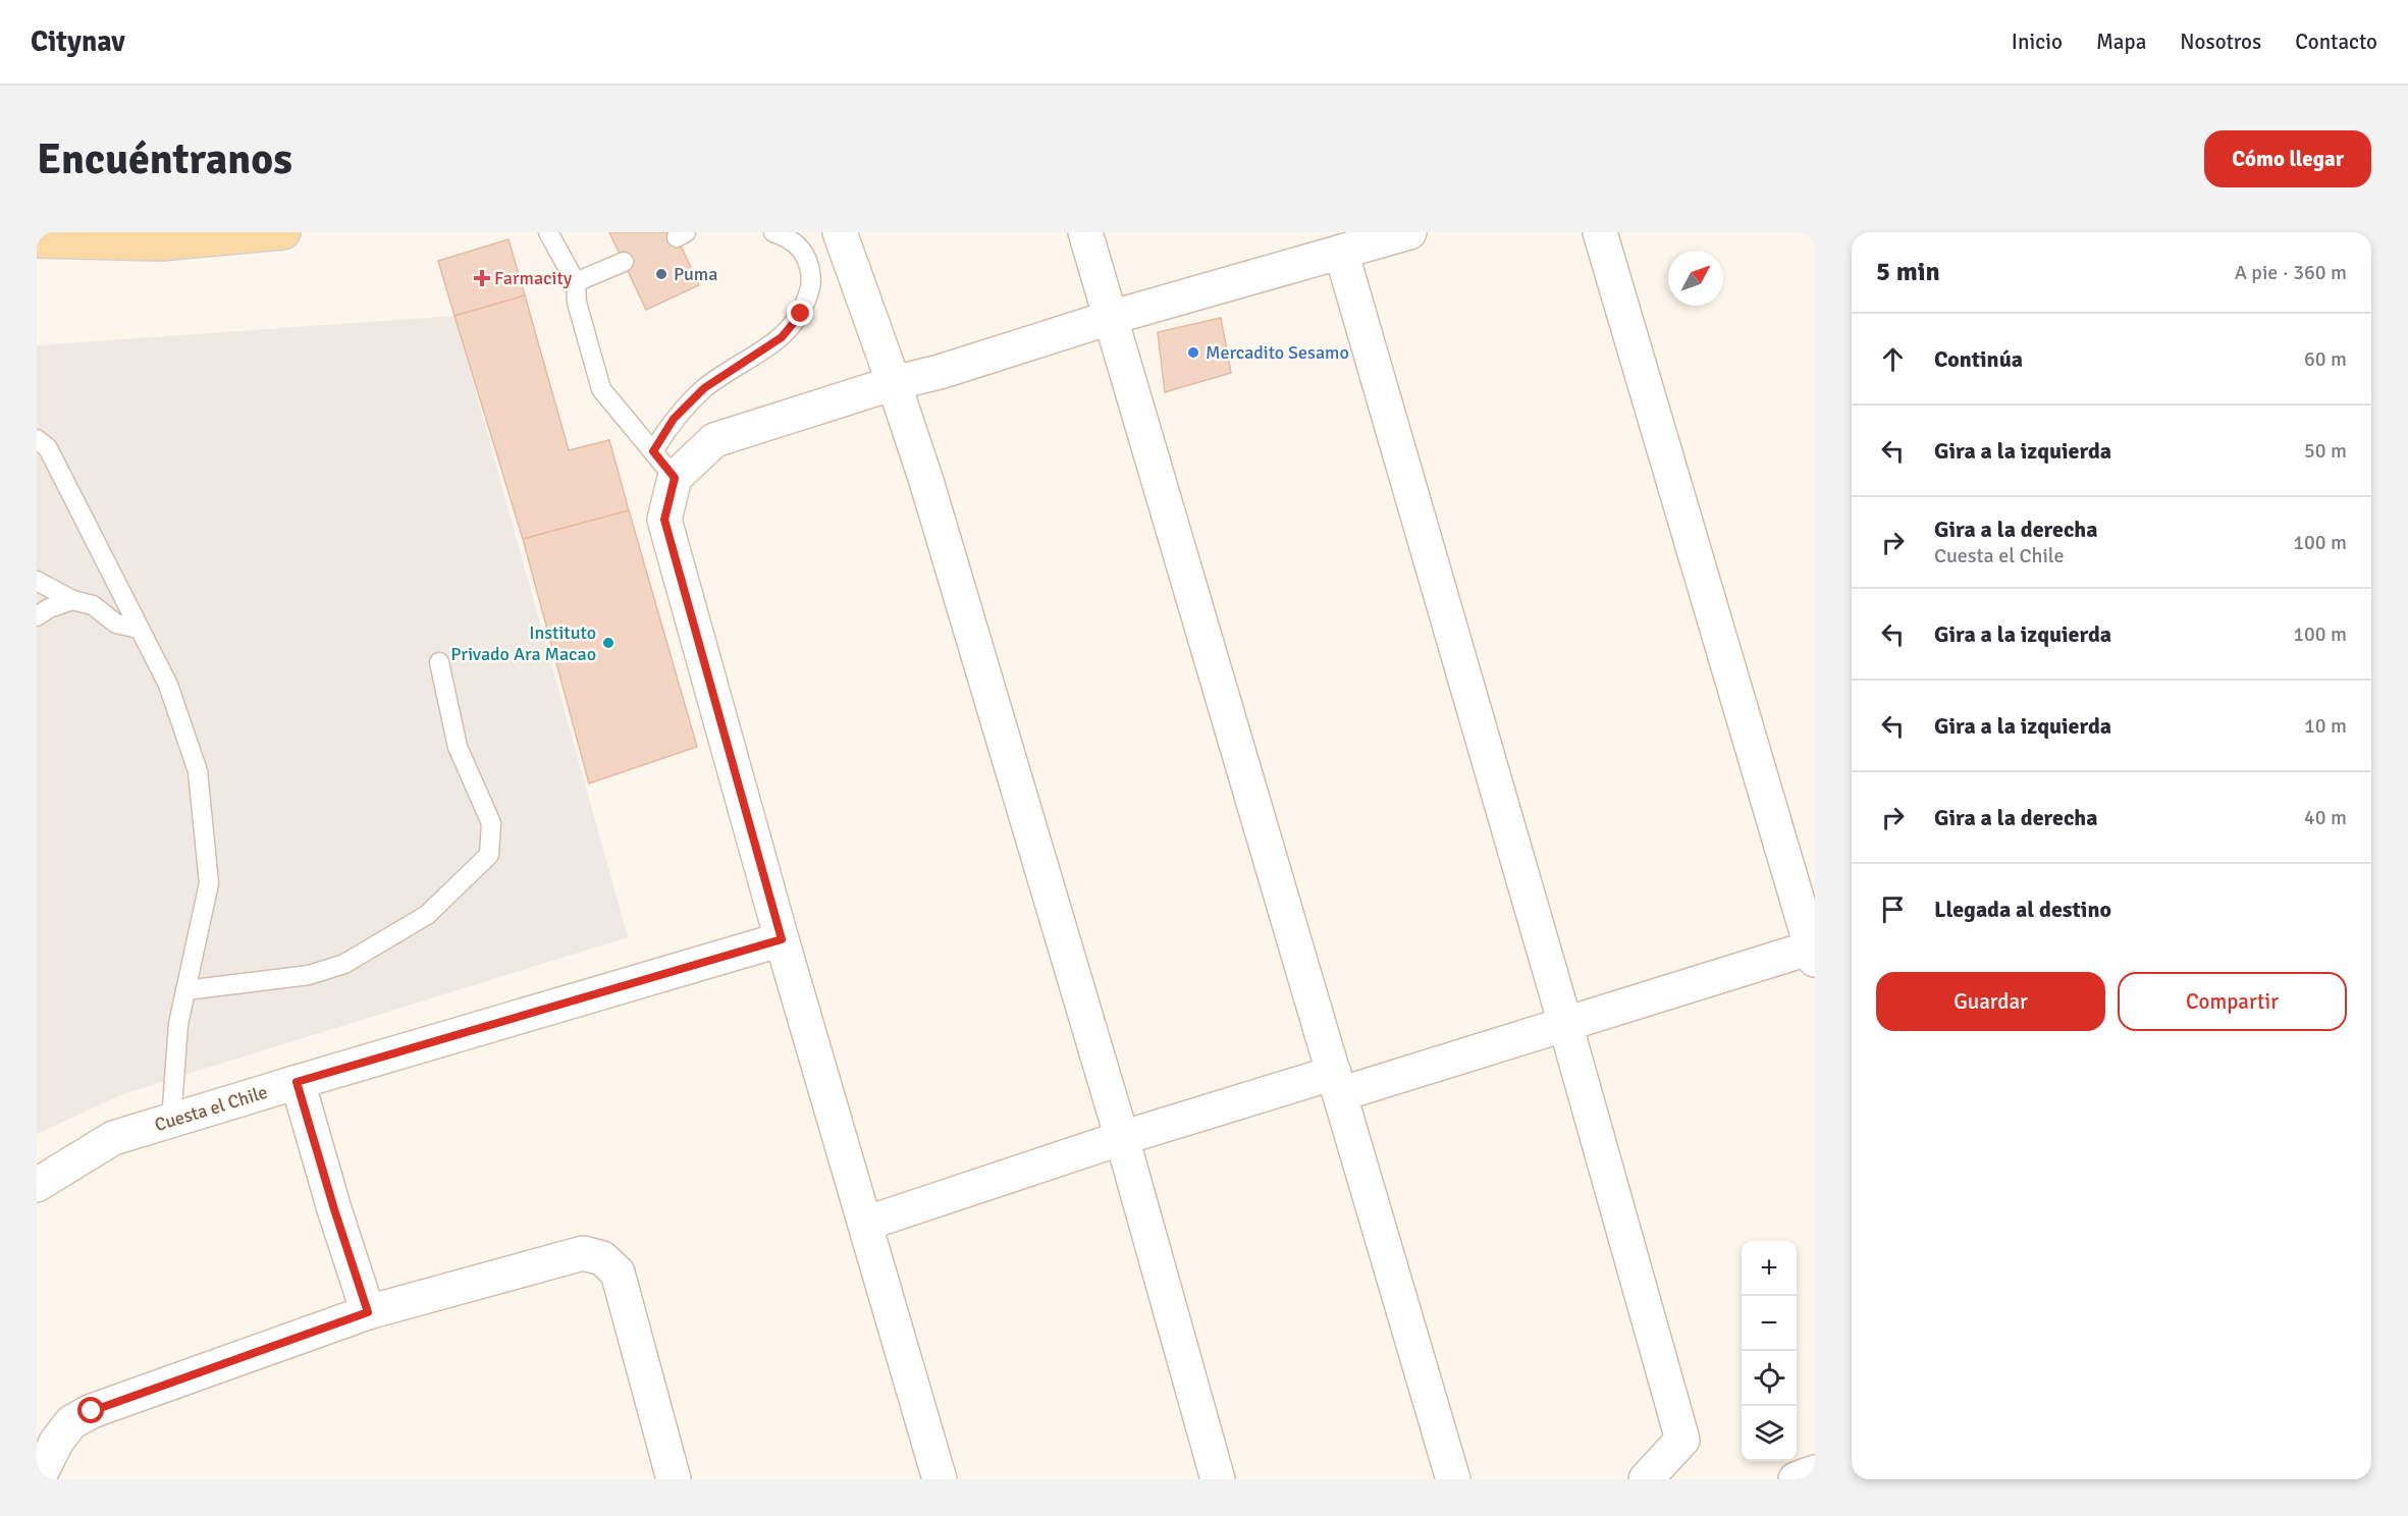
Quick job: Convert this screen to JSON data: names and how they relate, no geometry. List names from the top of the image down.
{
  "streets": {
    "street": ["Cuesta el Chile"]
  },
  "places": {
    "other": ["Puma", "Mercadito Sesamo", "Instituto Privado Ara Macao"],
    "health": ["Farmacity"]
  },
  "north": "top right",
  "page": {
    "header": "Citynav",
    "nav": [
      "Inicio",
      "Mapa",
      "Nosotros",
      "Contacto"
    ],
    "buttons": [
      "Cómo llegar",
      ["Guardar", "Compartir"]
    ],
    "title": "Encuéntranos",
    "heading": ["5 min", "A pie · 360 m"],
    "list": [
      ["Continúa", "60 m"],
      ["Gira a la izquierda", "50 m"],
      ["Gira a la derecha", "Cuesta el Chile", "100 m"],
      ["Gira a la izquierda", "100 m"],
      ["Gira a la izquierda", "10 m"],
      ["Gira a la derecha", "40 m"],
      "Llegada al destino"
    ],
    "map_buttons": ["+", "−"]
  }
}
